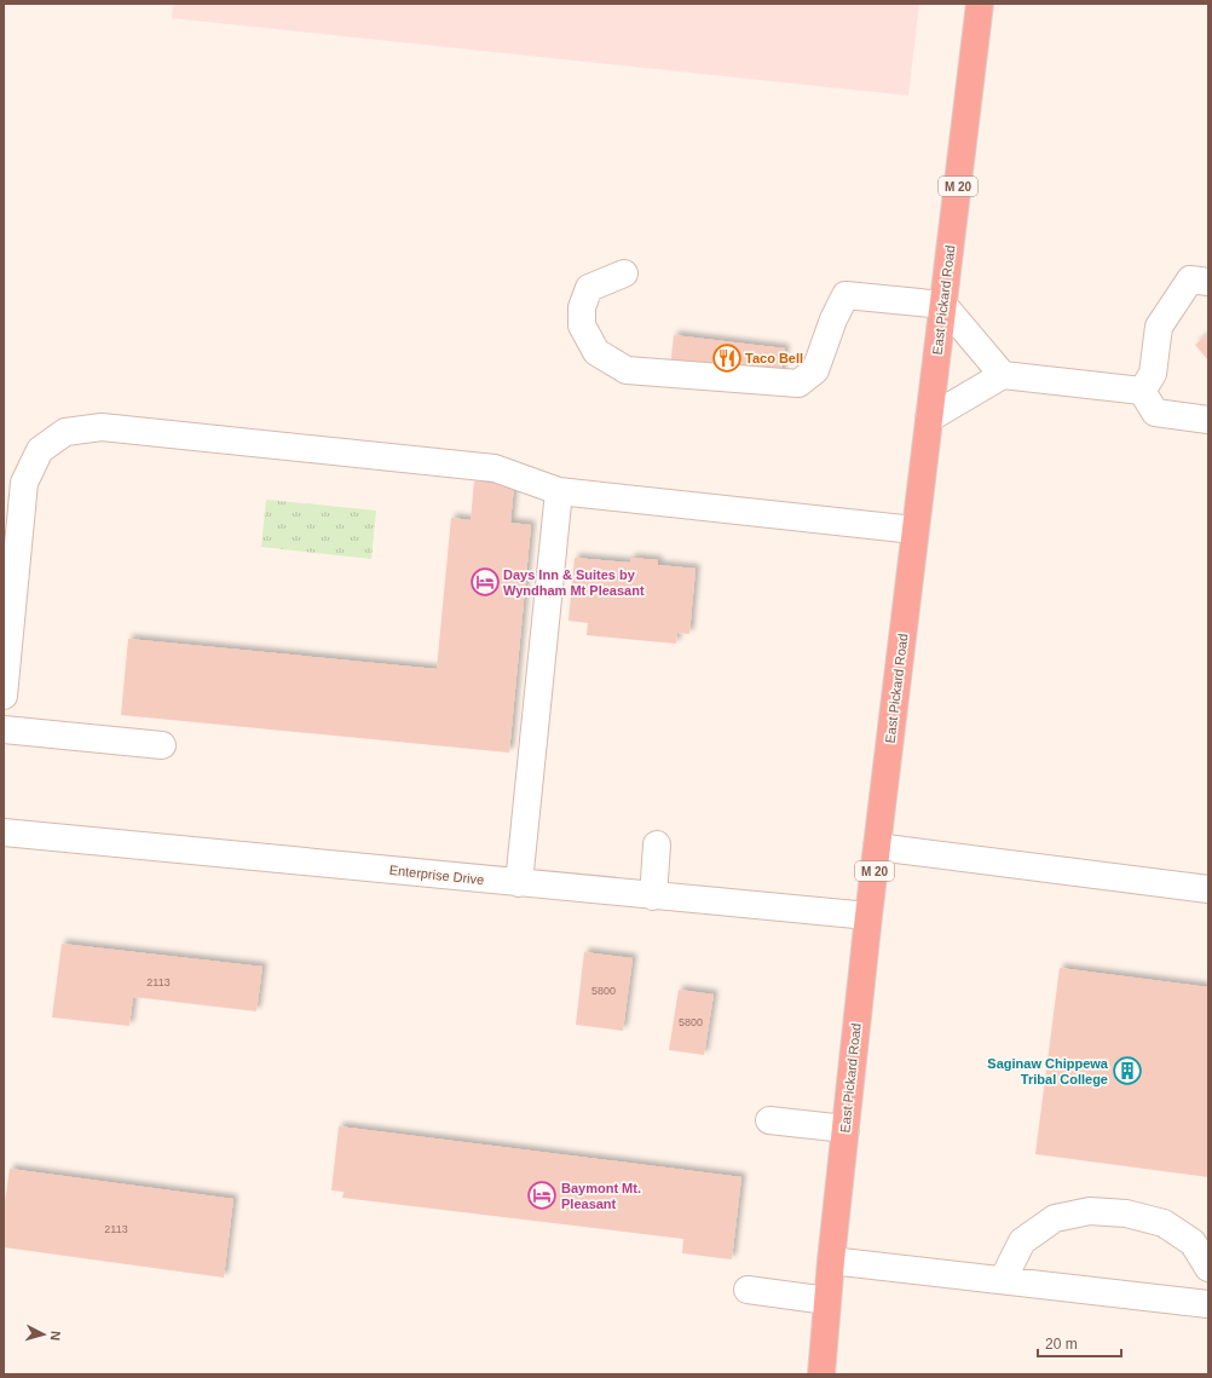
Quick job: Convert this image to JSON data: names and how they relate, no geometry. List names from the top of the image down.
{
  "streets": {
    "highway": ["M 20", "East Pickard Road"],
    "street": ["Enterprise Drive"]
  },
  "crossings": [
    ["East Pickard Road", "Enterprise Drive"]
  ],
  "places": {
    "restaurant": ["Taco Bell"],
    "hotel": ["Days Inn & Suites by Wyndham Mt Pleasant", "Baymont Mt. Pleasant"],
    "building": ["Saginaw Chippewa Tribal College"]
  },
  "house_numbers": [
    "2113",
    "5800",
    "5800",
    "2113"
  ],
  "scale_bar": "20 m",
  "north": "right"
}
